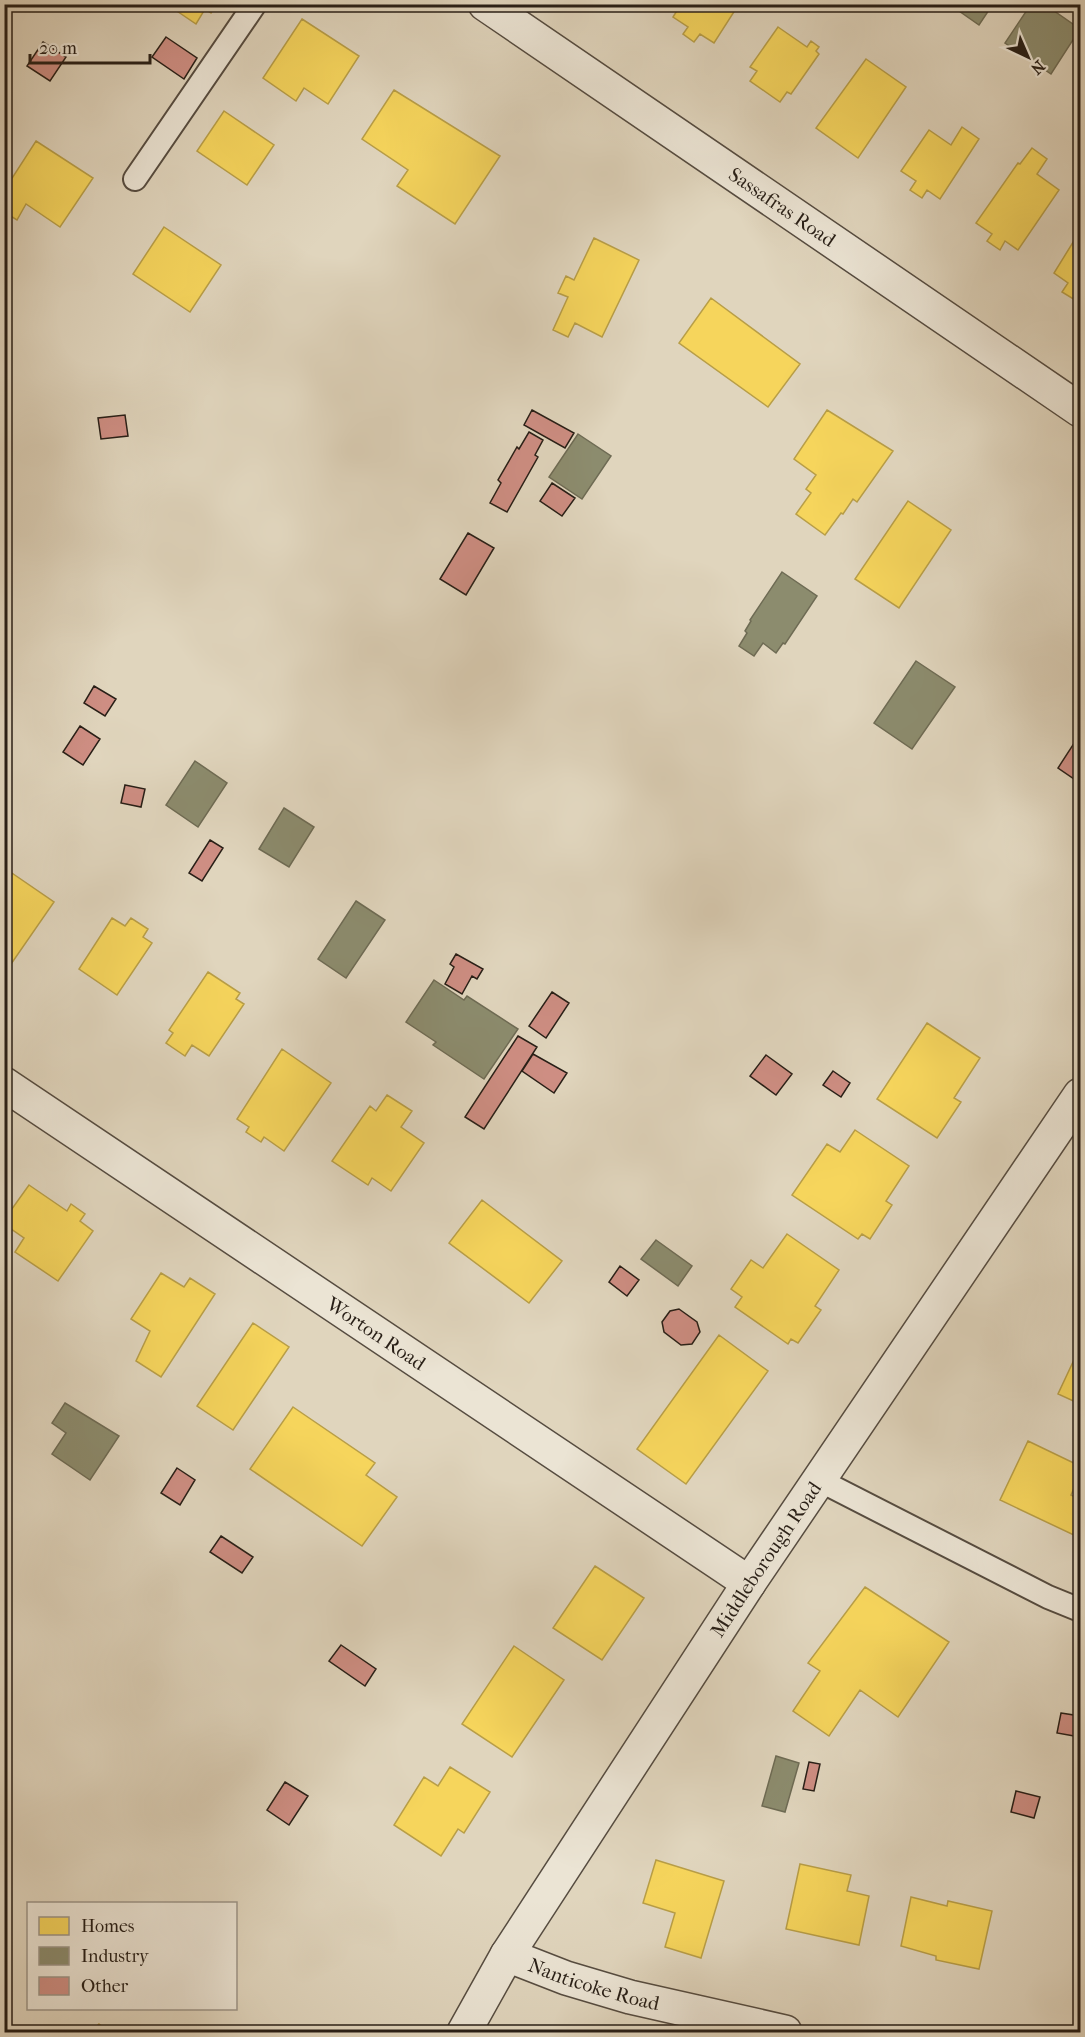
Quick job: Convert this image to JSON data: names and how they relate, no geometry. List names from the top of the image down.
{
  "streets": {
    "street": [
      "Sassafras Road",
      "Worton Road",
      "Middleborough Road",
      "Nanticoke Road"
    ]
  },
  "crossings": [
    ["Worton Road", "Middleborough Road"],
    ["Middleborough Road", "Nanticoke Road"]
  ],
  "legend": ["Homes", "Industry", "Other"],
  "scale_bar": "20 m",
  "north": "bottom right"
}
